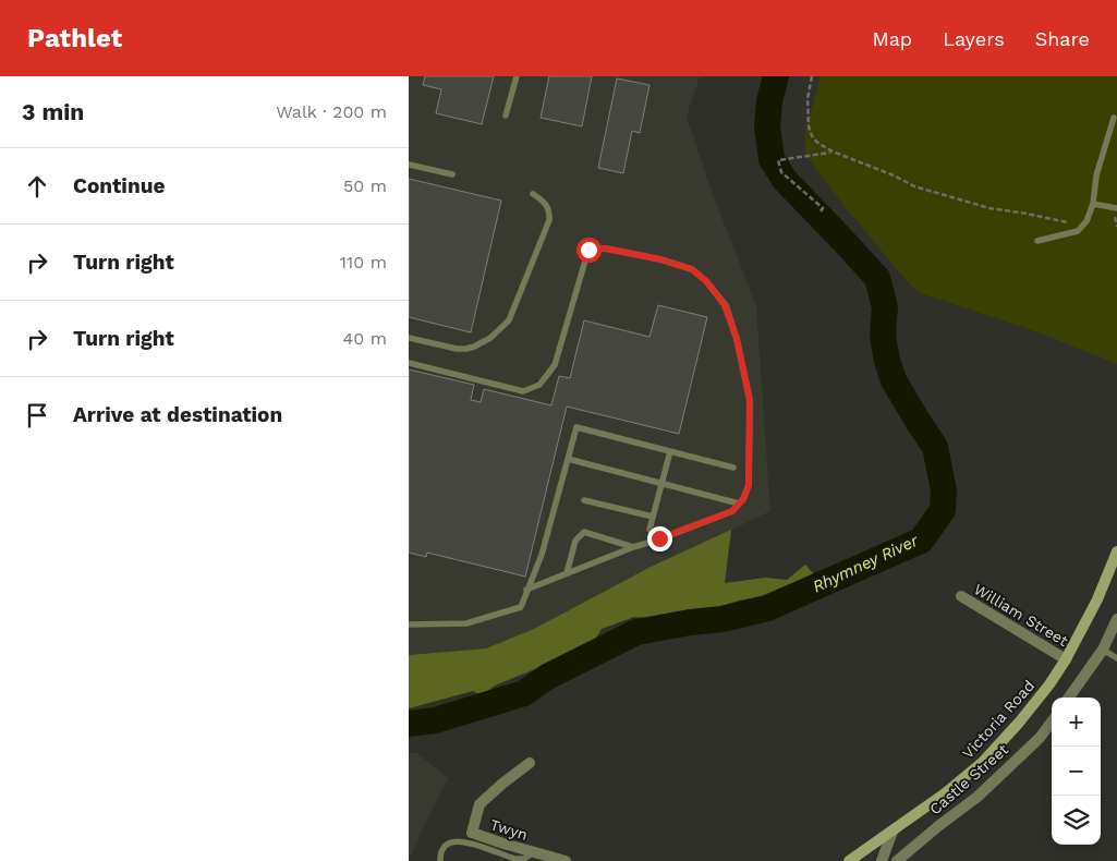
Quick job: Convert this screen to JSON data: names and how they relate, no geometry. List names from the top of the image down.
{
  "streets": {
    "main road": ["Victoria Road"],
    "street": ["William Street", "Castle Street", "Twyn"]
  },
  "crossings": [
    ["William Street", "Victoria Road"]
  ],
  "water": ["Rhymney River"],
  "page": {
    "header": "Pathlet",
    "nav": ["Map", "Layers", "Share"],
    "heading": ["3 min", "Walk · 200 m"],
    "list": [
      ["Continue", "50 m"],
      ["Turn right", "110 m"],
      ["Turn right", "40 m"],
      "Arrive at destination"
    ],
    "map_buttons": ["+", "−"]
  }
}
